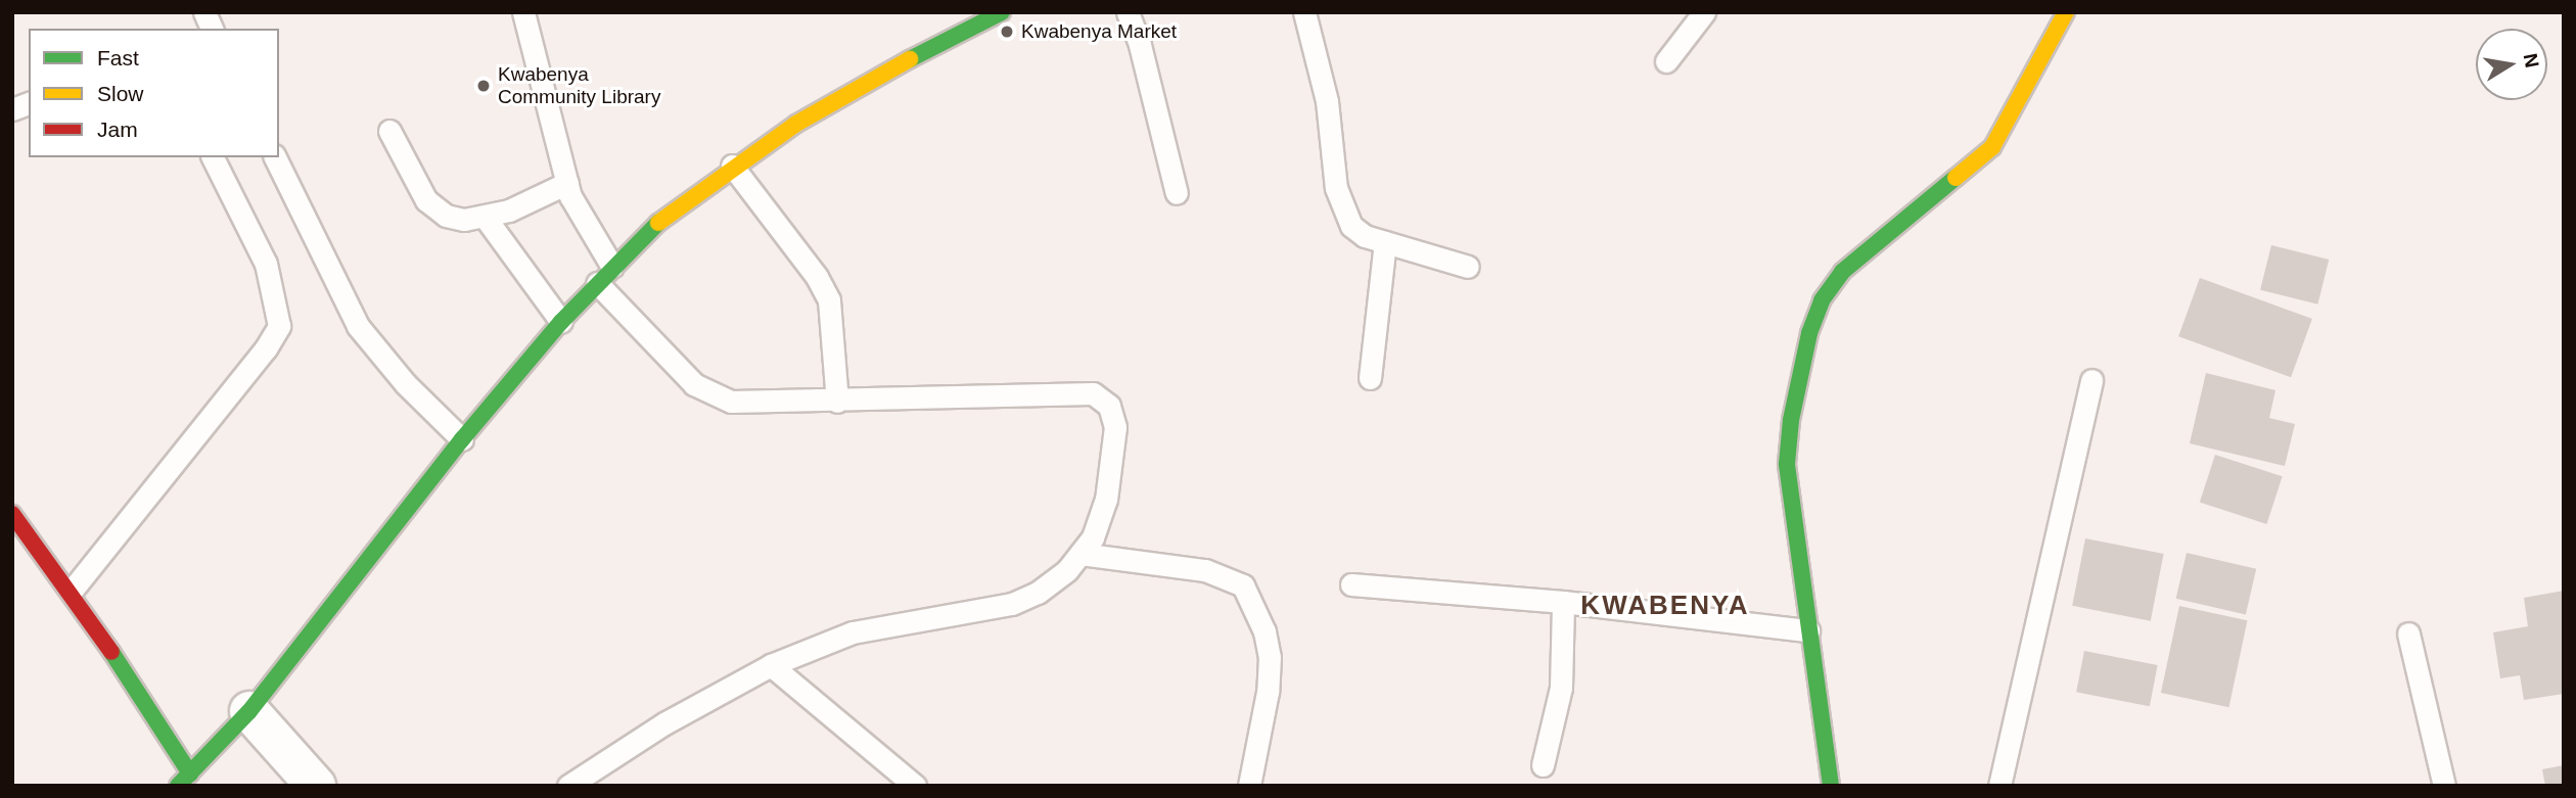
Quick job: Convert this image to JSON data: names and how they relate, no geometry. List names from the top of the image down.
{
  "districts": ["KWABENYA"],
  "places": ["Kwabenya Market", "Kwabenya Community Library"],
  "legend": ["Fast", "Slow", "Jam"],
  "north": "right"
}
